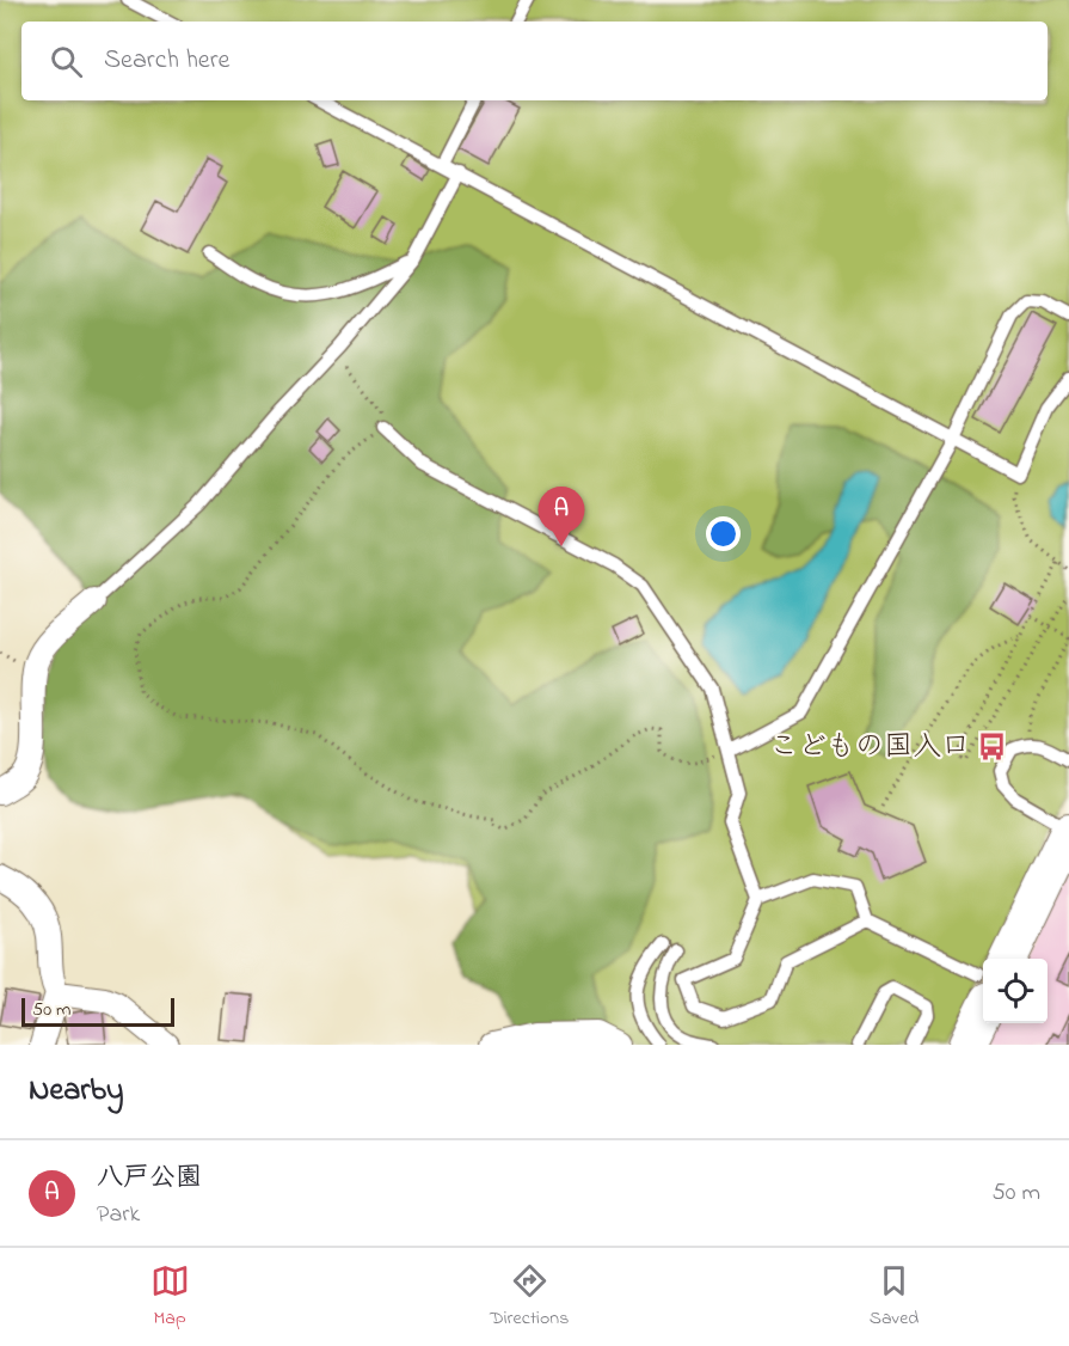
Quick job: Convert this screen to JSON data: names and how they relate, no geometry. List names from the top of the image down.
{
  "places": {
    "bus stop": ["こどもの国入口"]
  },
  "scale_bar": "50 m",
  "page": {
    "search": "Search here",
    "pins": "A",
    "scale": "50 m",
    "heading": "Nearby",
    "list": [
      {
        "mark": "A",
        "name": "八戸公園",
        "note": "Park",
        "value": "50 m"
      }
    ],
    "nav": ["Map", "Directions", "Saved"]
  }
}
